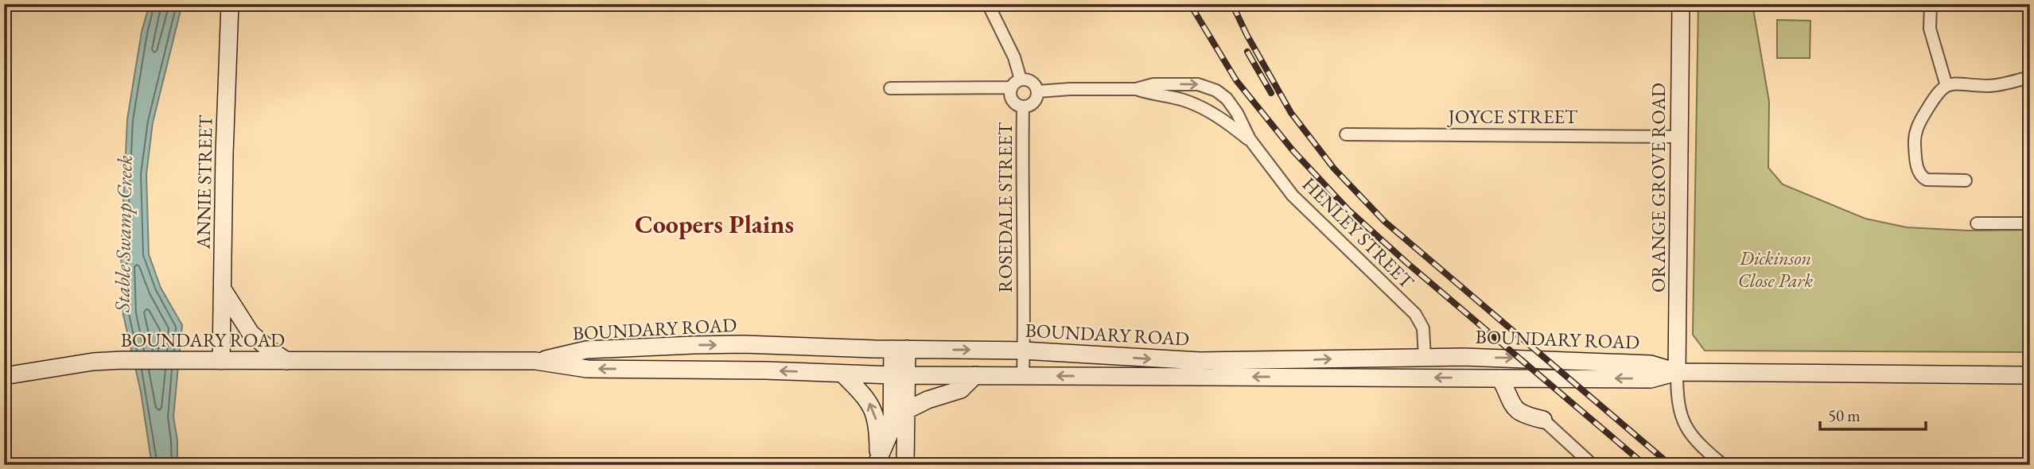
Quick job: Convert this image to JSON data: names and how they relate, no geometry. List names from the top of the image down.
{
  "streets": {
    "main road": ["ANNIE STREET", "ORANGE GROVE ROAD", "BOUNDARY ROAD"],
    "street": ["JOYCE STREET", "ROSEDALE STREET", "HENLEY STREET"]
  },
  "crossings": [
    ["JOYCE STREET", "ORANGE GROVE ROAD"],
    ["ANNIE STREET", "BOUNDARY ROAD"],
    ["ORANGE GROVE ROAD", "BOUNDARY ROAD"],
    ["ROSEDALE STREET", "HENLEY STREET"],
    ["ROSEDALE STREET", "BOUNDARY ROAD"],
    ["HENLEY STREET", "BOUNDARY ROAD"]
  ],
  "districts": ["Coopers Plains"],
  "water": ["Stable Swamp Creek"],
  "parks": ["Dickinson Close Park"],
  "scale_bar": "50 m"
}
